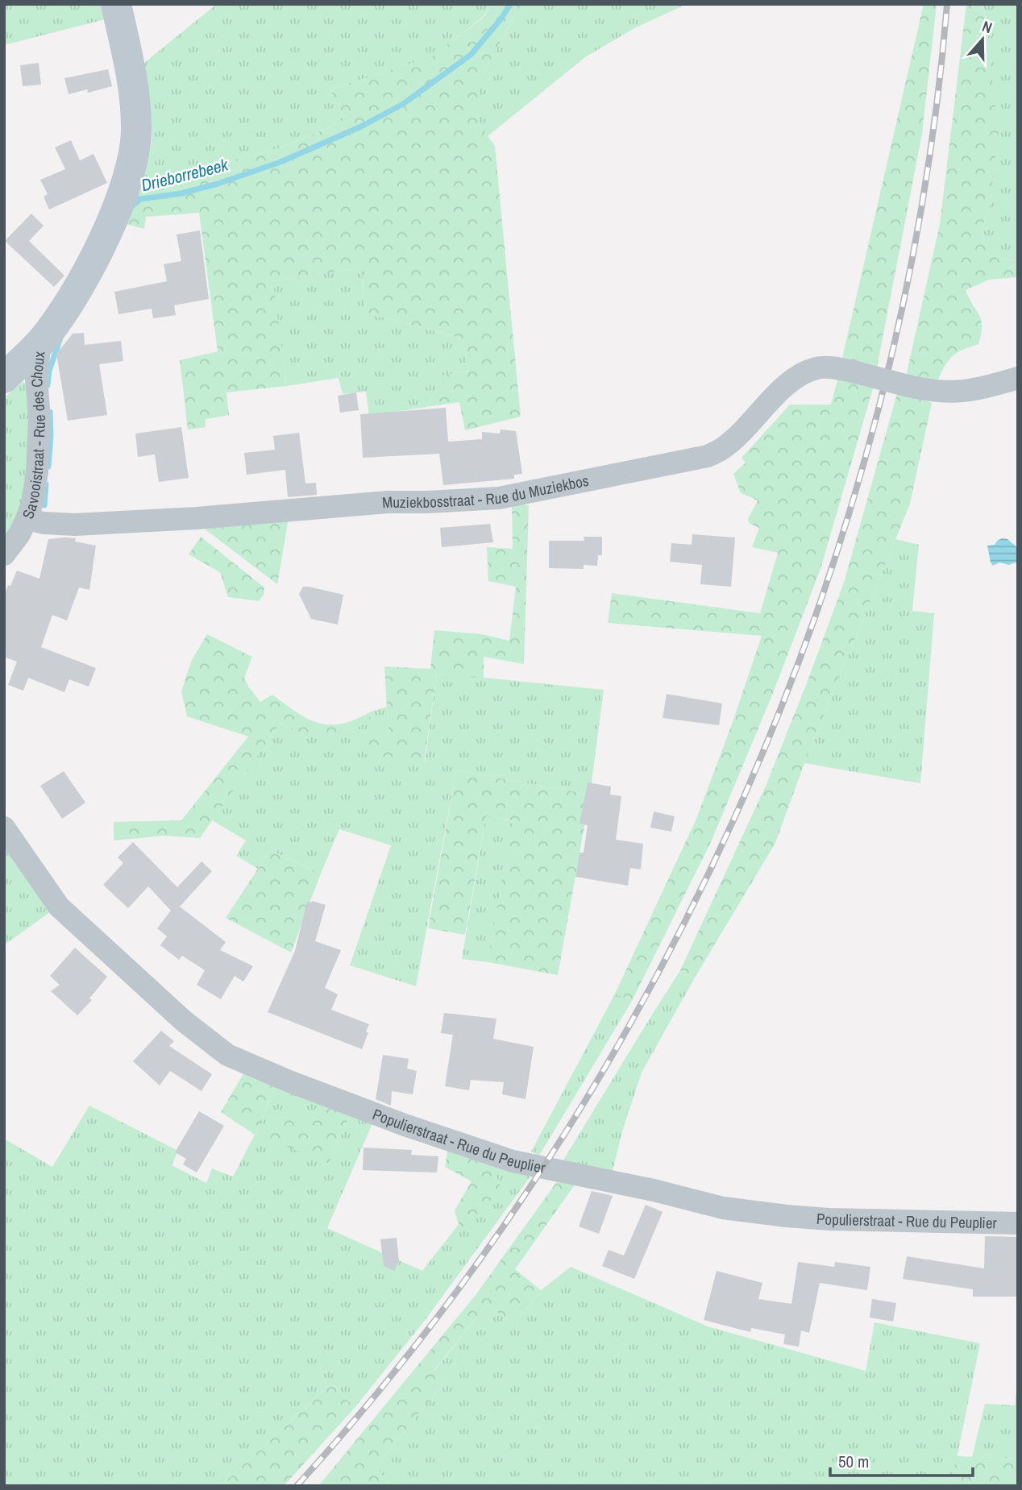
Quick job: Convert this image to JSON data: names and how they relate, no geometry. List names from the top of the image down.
{
  "streets": {
    "main road": ["Savooistraat - Rue des Choux"],
    "street": ["Muziekbosstraat - Rue du Muziekbos", "Populierstraat - Rue du Peuplier"]
  },
  "crossings": [
    ["Savooistraat - Rue des Choux", "Muziekbosstraat - Rue du Muziekbos"]
  ],
  "water": ["Drieborrebeek"],
  "scale_bar": "50 m",
  "north": "top"
}
